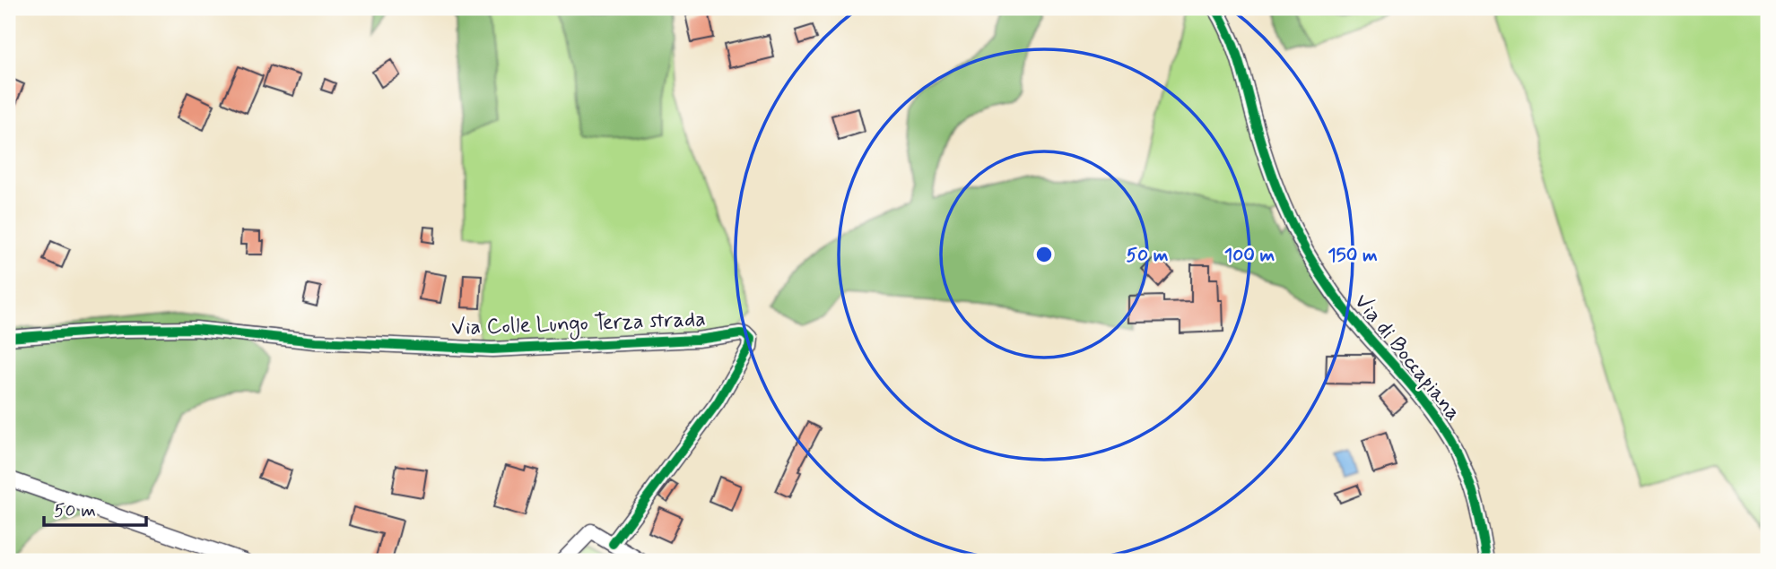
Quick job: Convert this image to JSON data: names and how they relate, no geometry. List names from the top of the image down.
{
  "streets": {
    "street": ["Via Colle Lungo Terza strada", "Via di Boccapiana"]
  },
  "scale_bar": "50 m",
  "rings": ["50 m", "100 m", "150 m"]
}
